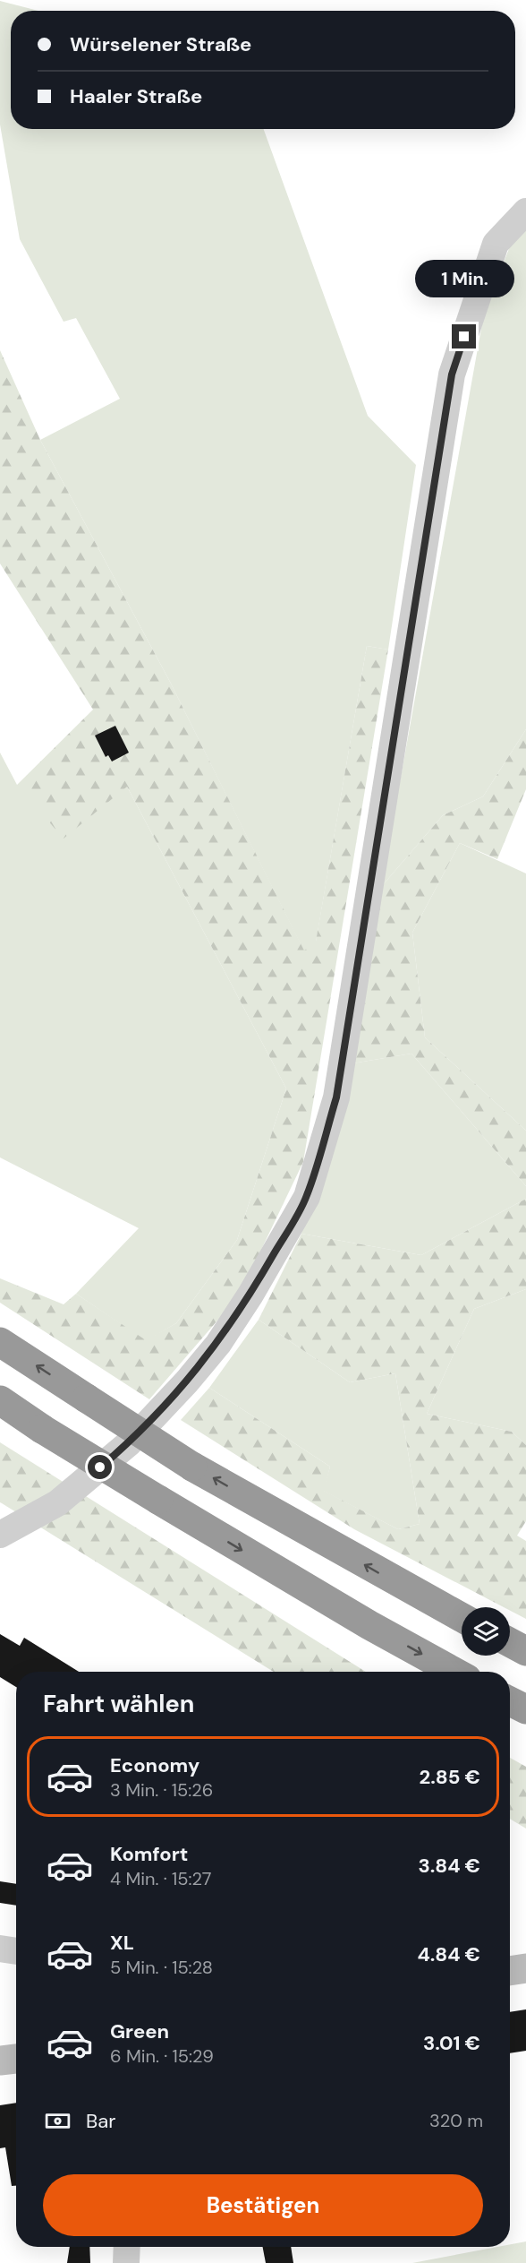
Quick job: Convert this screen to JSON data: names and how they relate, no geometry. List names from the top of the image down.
{
  "page": {
    "banner": ["Würselener Straße", "Haaler Straße"],
    "bubble": "1 Min.",
    "heading": "Fahrt wählen",
    "list": [
      {
        "name": "Economy",
        "note": "3 Min. · 15:26",
        "value": "2.85 €"
      },
      {
        "name": "Komfort",
        "note": "4 Min. · 15:27",
        "value": "3.84 €"
      },
      {
        "name": "XL",
        "note": "5 Min. · 15:28",
        "value": "4.84 €"
      },
      {
        "name": "Green",
        "note": "6 Min. · 15:29",
        "value": "3.01 €"
      }
    ],
    "pay": ["Bar", "320 m"],
    "buttons": "Bestätigen"
  }
}
